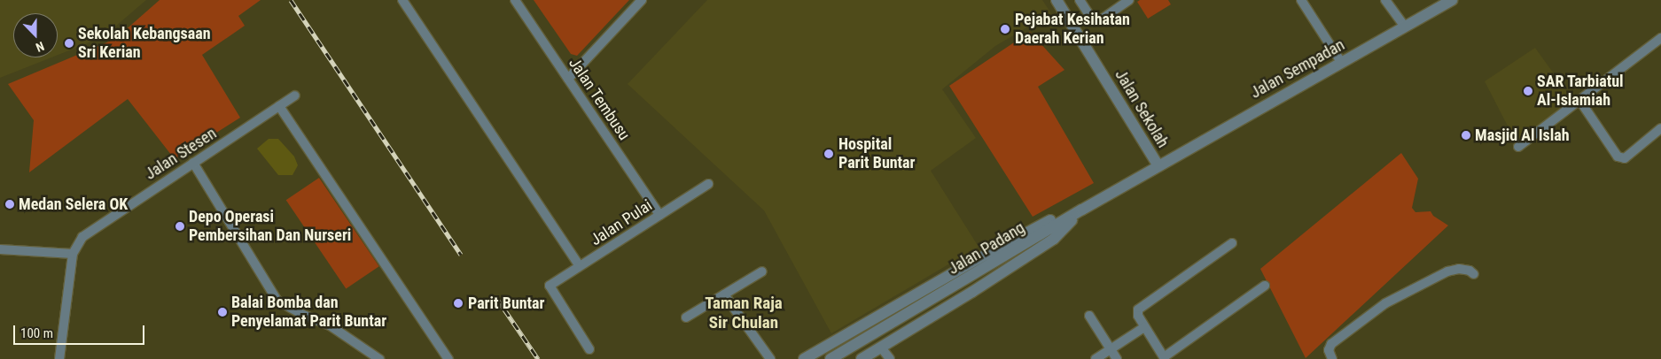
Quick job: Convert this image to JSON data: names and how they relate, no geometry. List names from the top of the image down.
{
  "streets": {
    "street": [
      "Jalan Sempadan",
      "Jalan Tembusu",
      "Jalan Sekolah",
      "Jalan Stesen",
      "Jalan Pulai",
      "Jalan Padang"
    ]
  },
  "crossings": [
    ["Jalan Sempadan", "Jalan Sekolah"],
    ["Jalan Sempadan", "Jalan Padang"],
    ["Jalan Tembusu", "Jalan Pulai"],
    ["Jalan Sekolah", "Jalan Padang"]
  ],
  "districts": ["Taman Raja Sir Chulan"],
  "places": [
    "Pejabat Kesihatan Daerah Kerian",
    "Sekolah Kebangsaan Sri Kerian",
    "SAR Tarbiatul Al-Islamiah",
    "Masjid Al Islah",
    "Hospital Parit Buntar",
    "Medan Selera OK",
    "Depo Operasi Pembersihan Dan Nurseri",
    "Parit Buntar",
    "Balai Bomba dan Penyelamat Parit Buntar"
  ],
  "scale_bar": "100 m",
  "north": "bottom"
}
